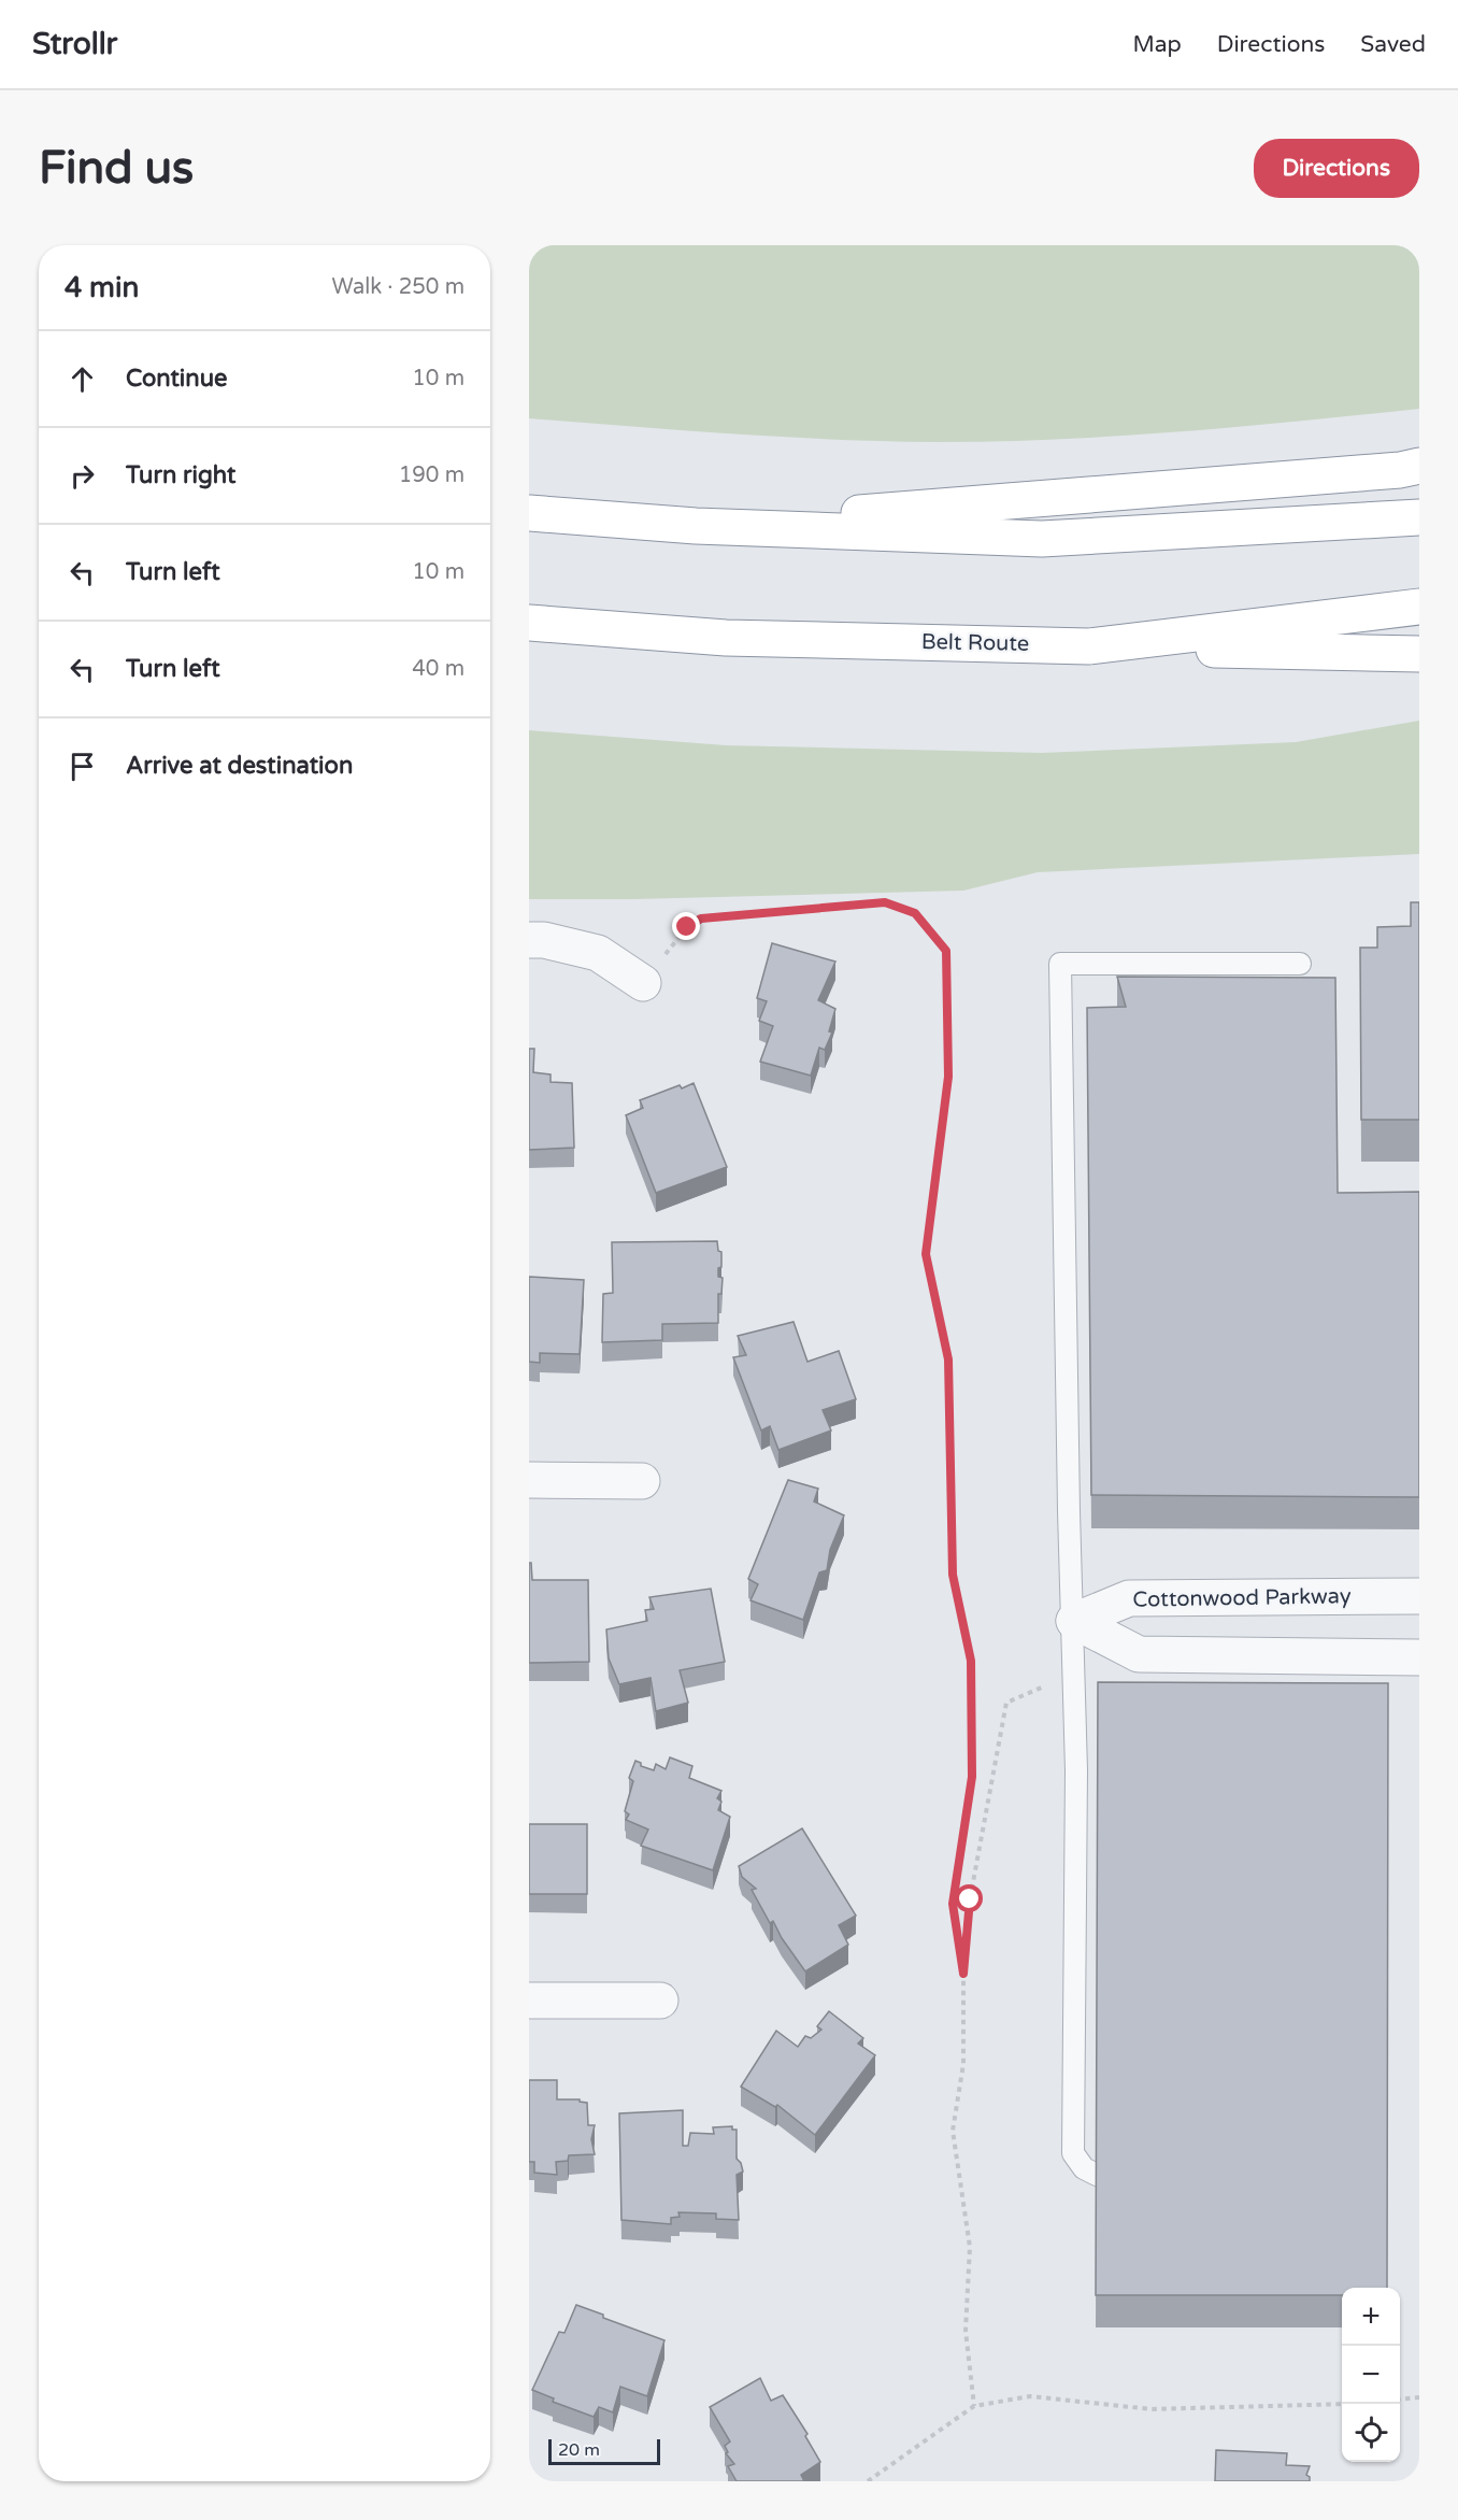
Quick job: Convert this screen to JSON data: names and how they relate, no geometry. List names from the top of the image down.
{
  "streets": {
    "highway": ["Belt Route"],
    "street": ["Cottonwood Parkway"]
  },
  "scale_bar": "20 m",
  "page": {
    "header": "Strollr",
    "nav": ["Map", "Directions", "Saved"],
    "buttons": "Directions",
    "title": "Find us",
    "heading": ["4 min", "Walk · 250 m"],
    "list": [
      ["Continue", "10 m"],
      ["Turn right", "190 m"],
      ["Turn left", "10 m"],
      ["Turn left", "40 m"],
      "Arrive at destination"
    ],
    "map_buttons": ["+", "−"],
    "scale": "20 m"
  }
}
